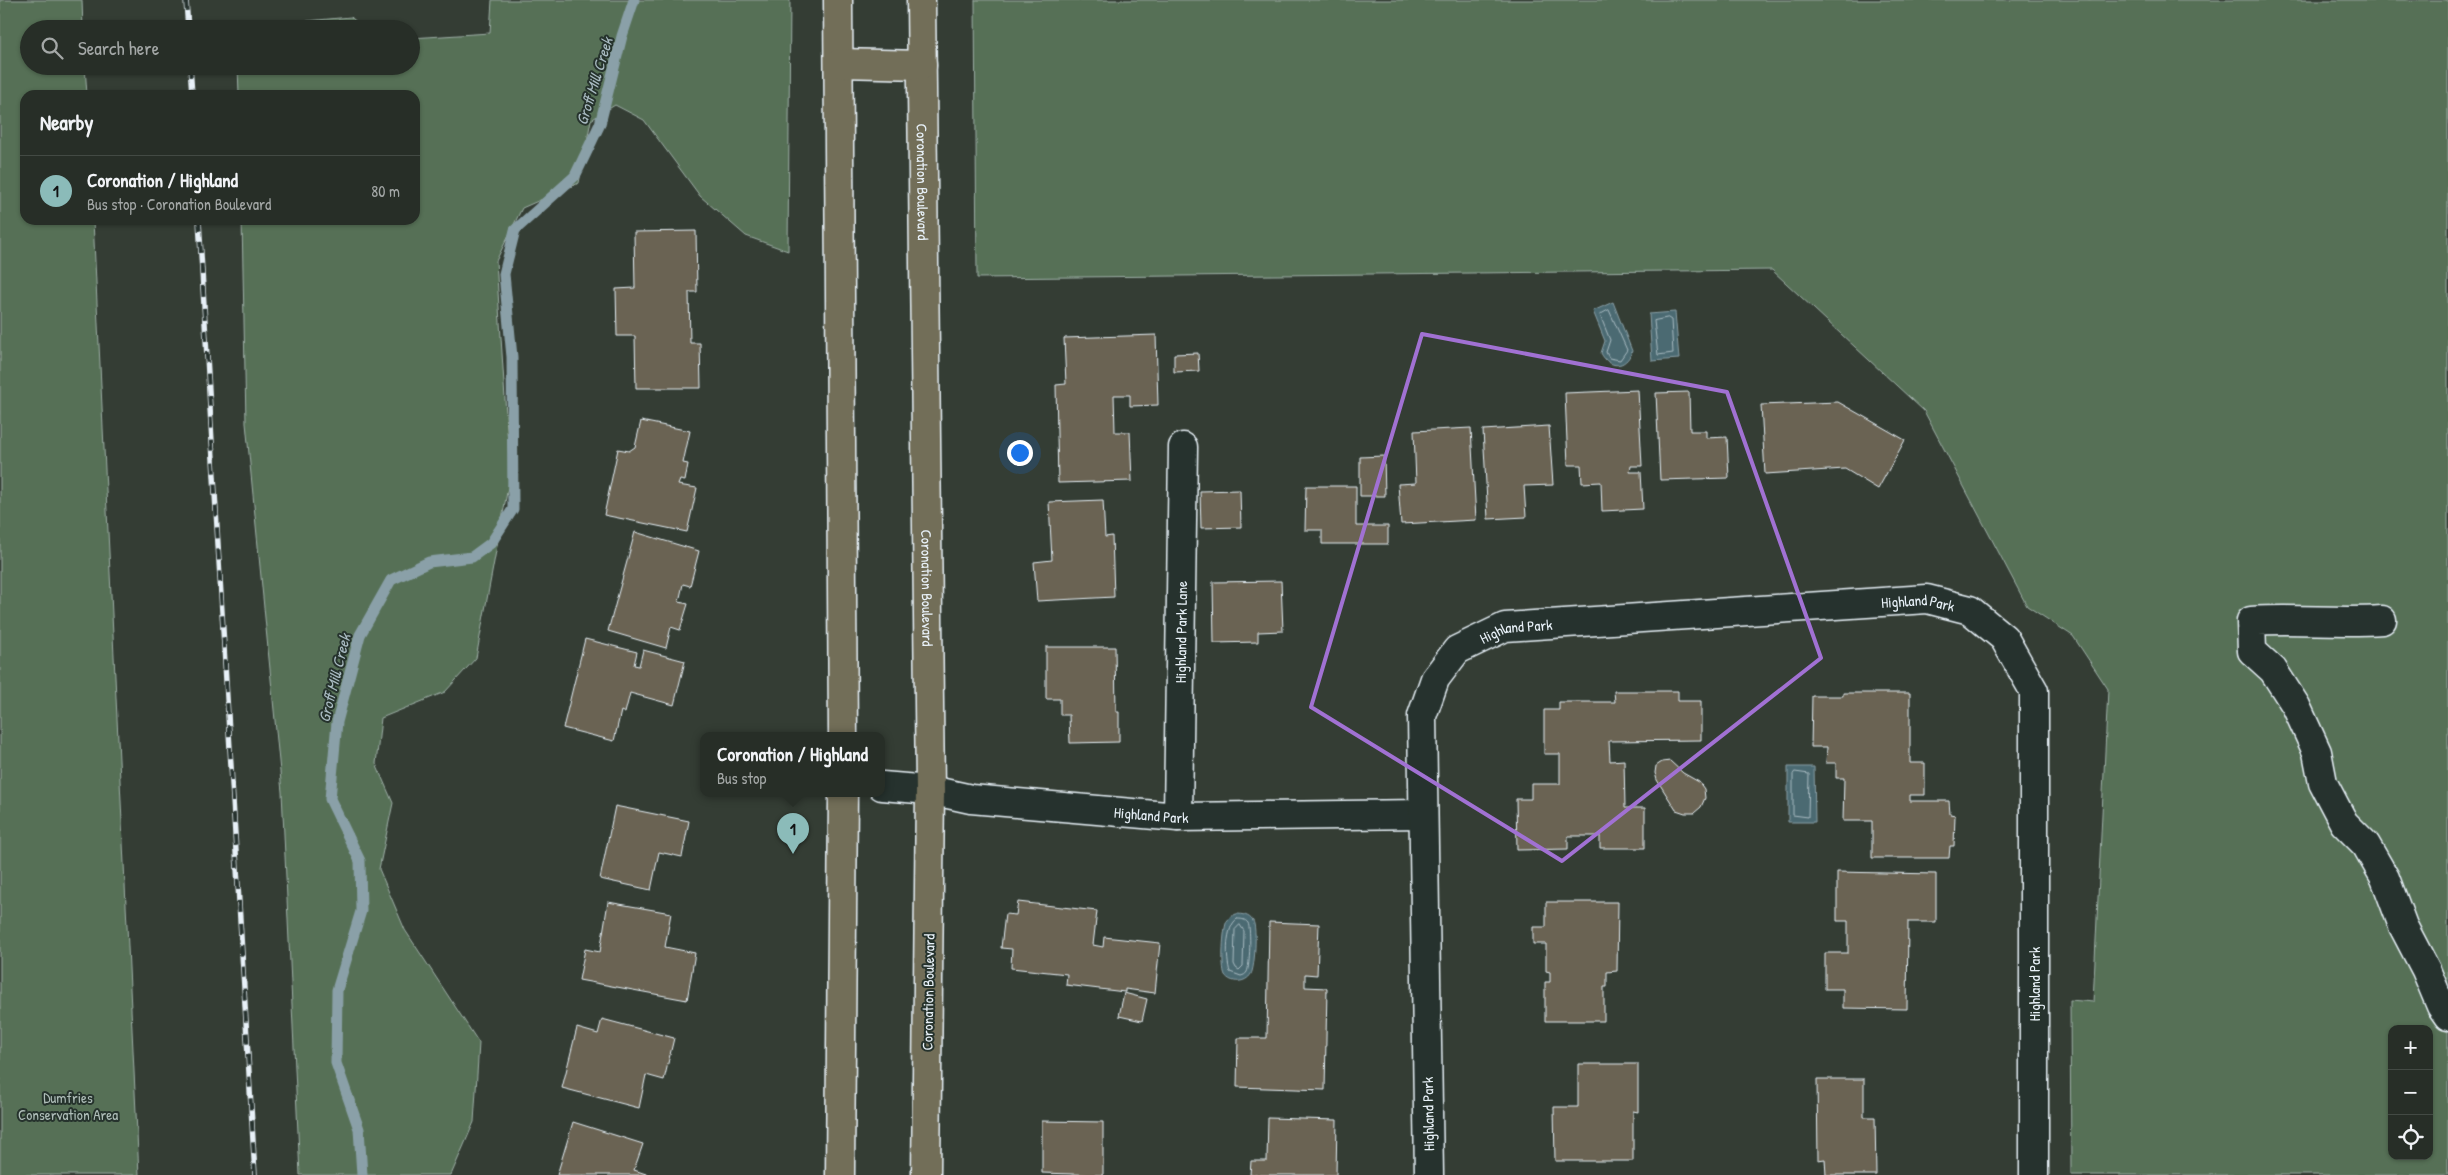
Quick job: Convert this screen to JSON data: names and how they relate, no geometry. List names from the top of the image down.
{
  "streets": {
    "main road": ["Coronation Boulevard"],
    "street": ["Highland Park", "Highland Park Lane"]
  },
  "crossings": [
    ["Coronation Boulevard", "Highland Park"],
    ["Highland Park", "Highland Park Lane"]
  ],
  "water": ["Groff Mill Creek"],
  "parks": ["Dumfries Conservation Area"],
  "page": {
    "search": "Search here",
    "heading": "Nearby",
    "list": [
      {
        "mark": "1",
        "name": "Coronation / Highland",
        "note": "Bus stop · Coronation Boulevard",
        "value": "80 m"
      }
    ],
    "popup": ["Coronation / Highland", "Bus stop"],
    "pins": "1",
    "map_buttons": ["+", "−"]
  }
}
